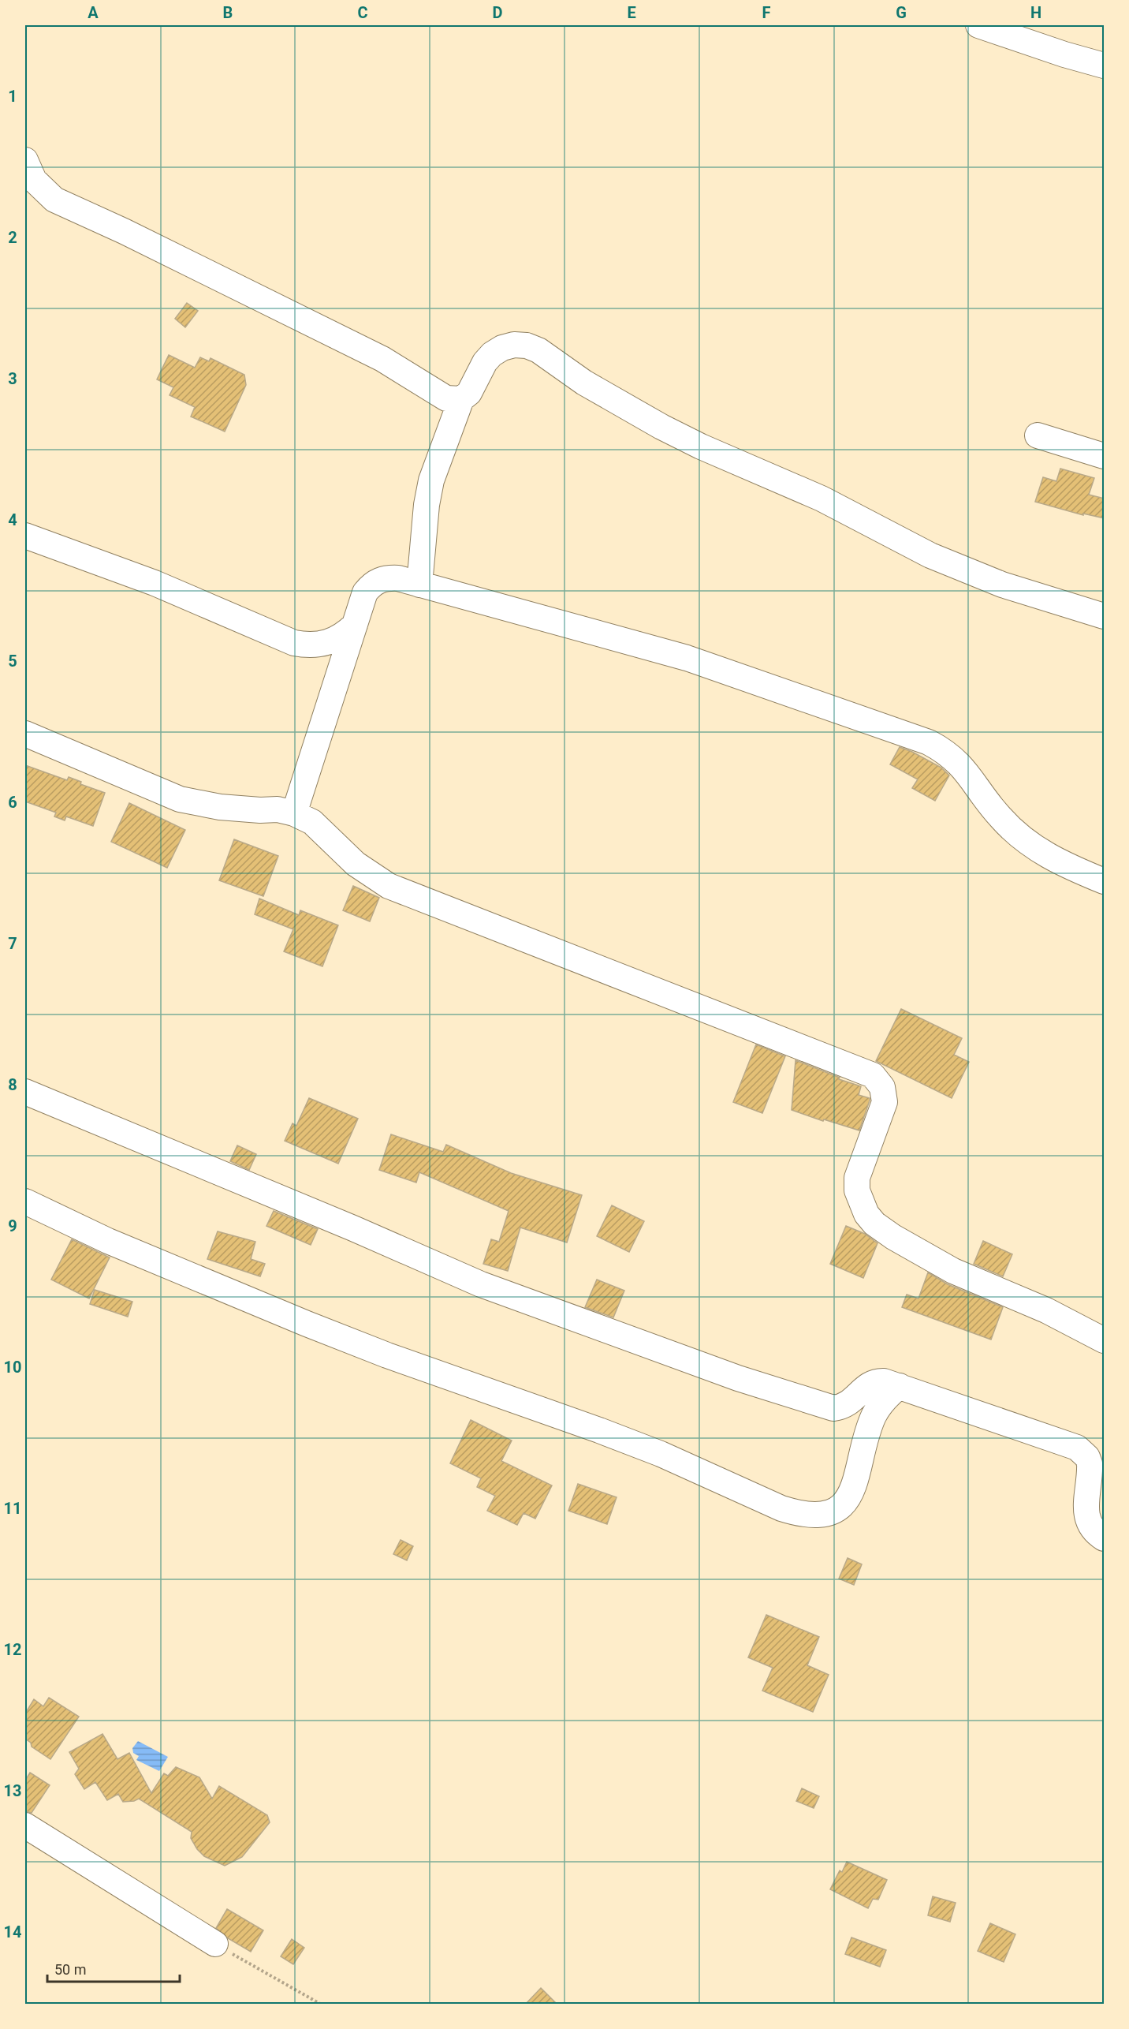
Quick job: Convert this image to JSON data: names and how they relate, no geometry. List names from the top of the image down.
{
  "scale_bar": "50 m",
  "grid": {
    "columns": [
      "A",
      "B",
      "C",
      "D",
      "E",
      "F",
      "G",
      "H"
    ],
    "rows": [
      "1",
      "2",
      "3",
      "4",
      "5",
      "6",
      "7",
      "8",
      "9",
      "10",
      "11",
      "12",
      "13",
      "14"
    ]
  }
}
